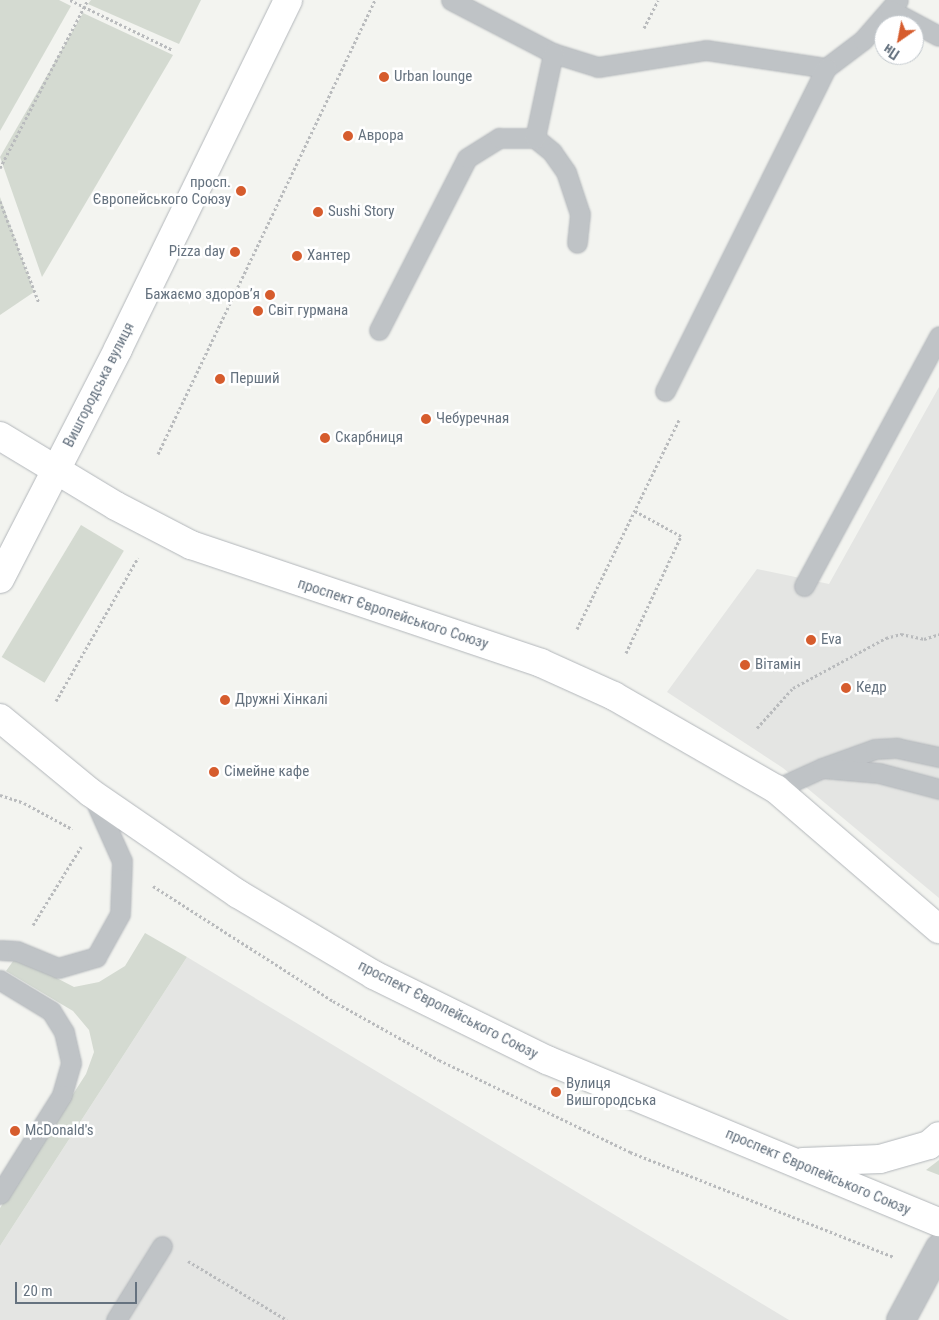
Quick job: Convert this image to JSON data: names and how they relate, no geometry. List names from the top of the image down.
{
  "streets": {
    "main road": ["Вишгородська вулиця", "проспект Європейського Союзу"]
  },
  "crossings": [
    ["Вишгородська вулиця", "проспект Європейського Союзу"]
  ],
  "places": [
    "Urban lounge",
    "Аврора",
    "просп. Європейського Союзу",
    "Sushi Story",
    "Pizza day",
    "Хантер",
    "Бажаємо здоровʼя",
    "Світ гурмана",
    "Перший",
    "Чебуречная",
    "Скарбниця",
    "Eva",
    "Вітамін",
    "Кедр",
    "Дружні Хінкалі",
    "Сімейне кафе",
    "Вулиця Вишгородська",
    "McDonald's"
  ],
  "scale_bar": "20 m",
  "north": "bottom left"
}
